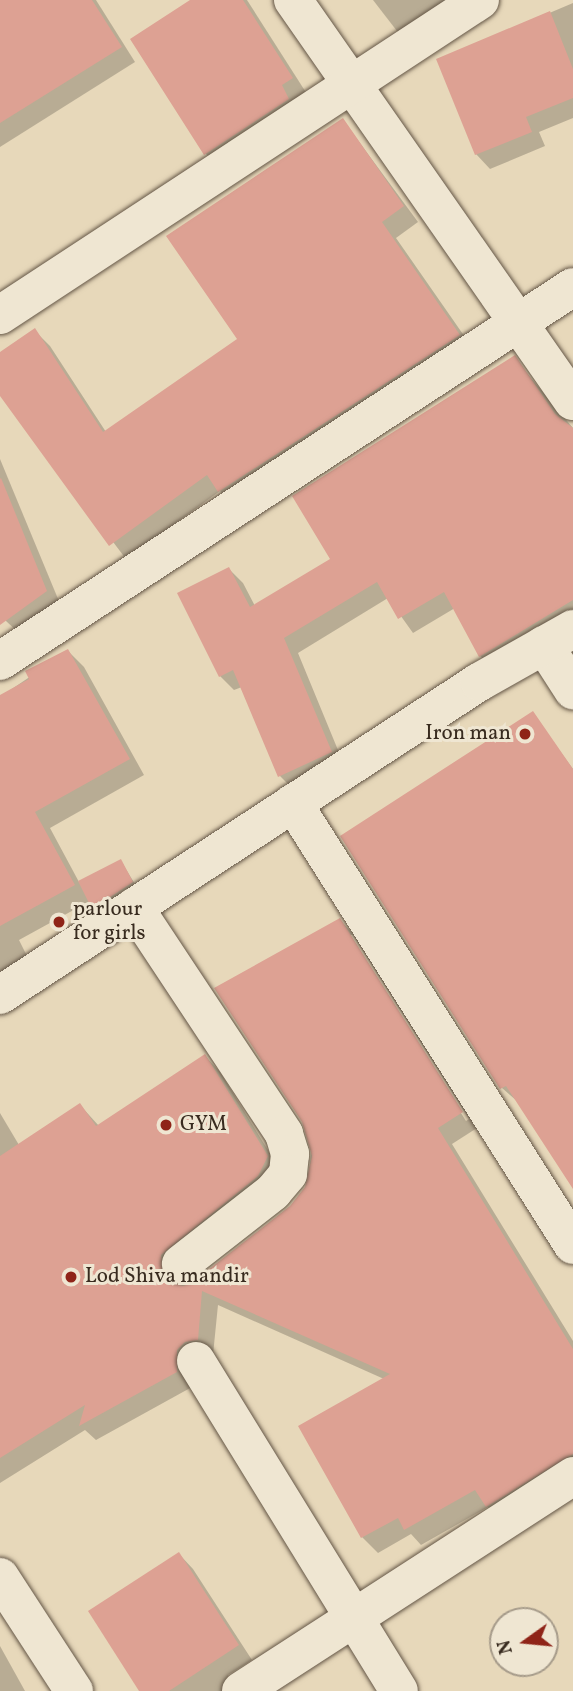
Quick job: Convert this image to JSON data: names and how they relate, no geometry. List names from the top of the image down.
{
  "places": [
    "Iron man",
    "parlour for girls",
    "GYM",
    "Lod Shiva mandir"
  ],
  "north": "left"
}
